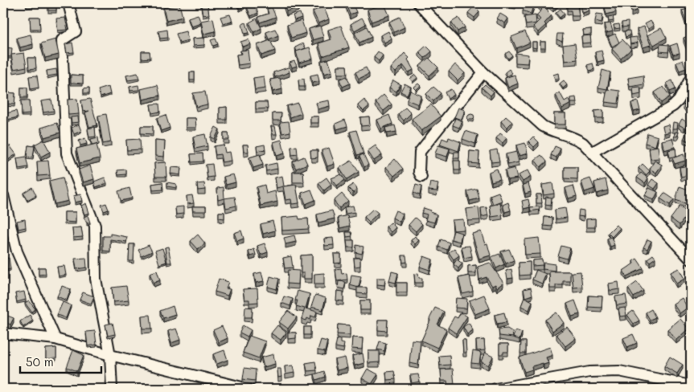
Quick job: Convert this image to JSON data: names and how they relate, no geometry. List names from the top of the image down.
{
  "scale_bar": "50 m"
}
